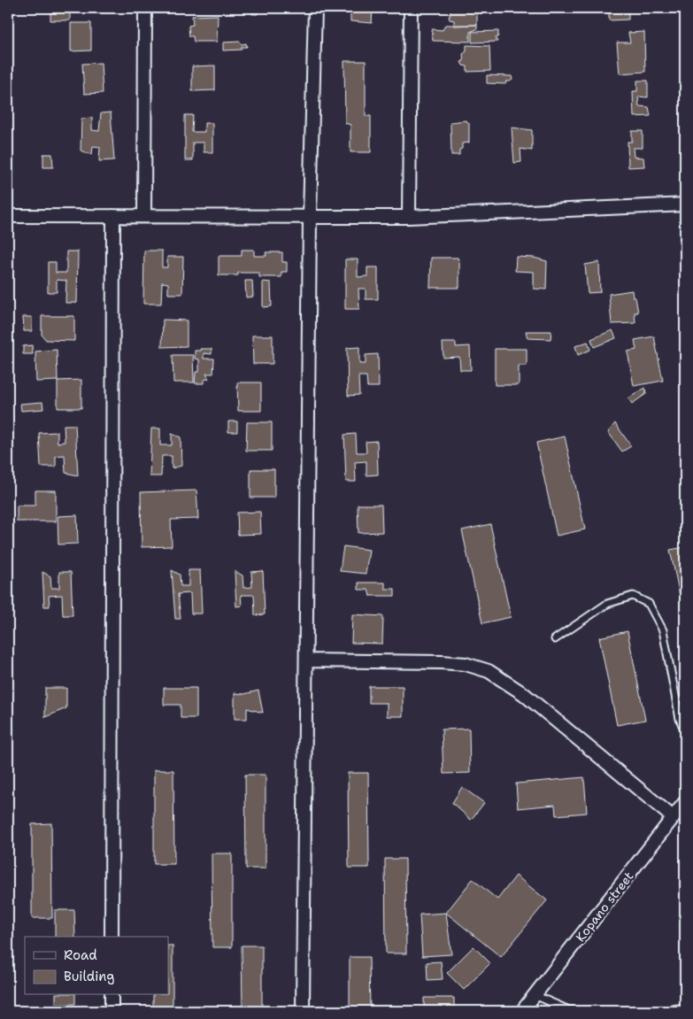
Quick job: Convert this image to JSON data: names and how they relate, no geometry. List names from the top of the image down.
{
  "streets": {
    "street": ["Kopano street"]
  },
  "legend": ["Road", "Building"]
}
